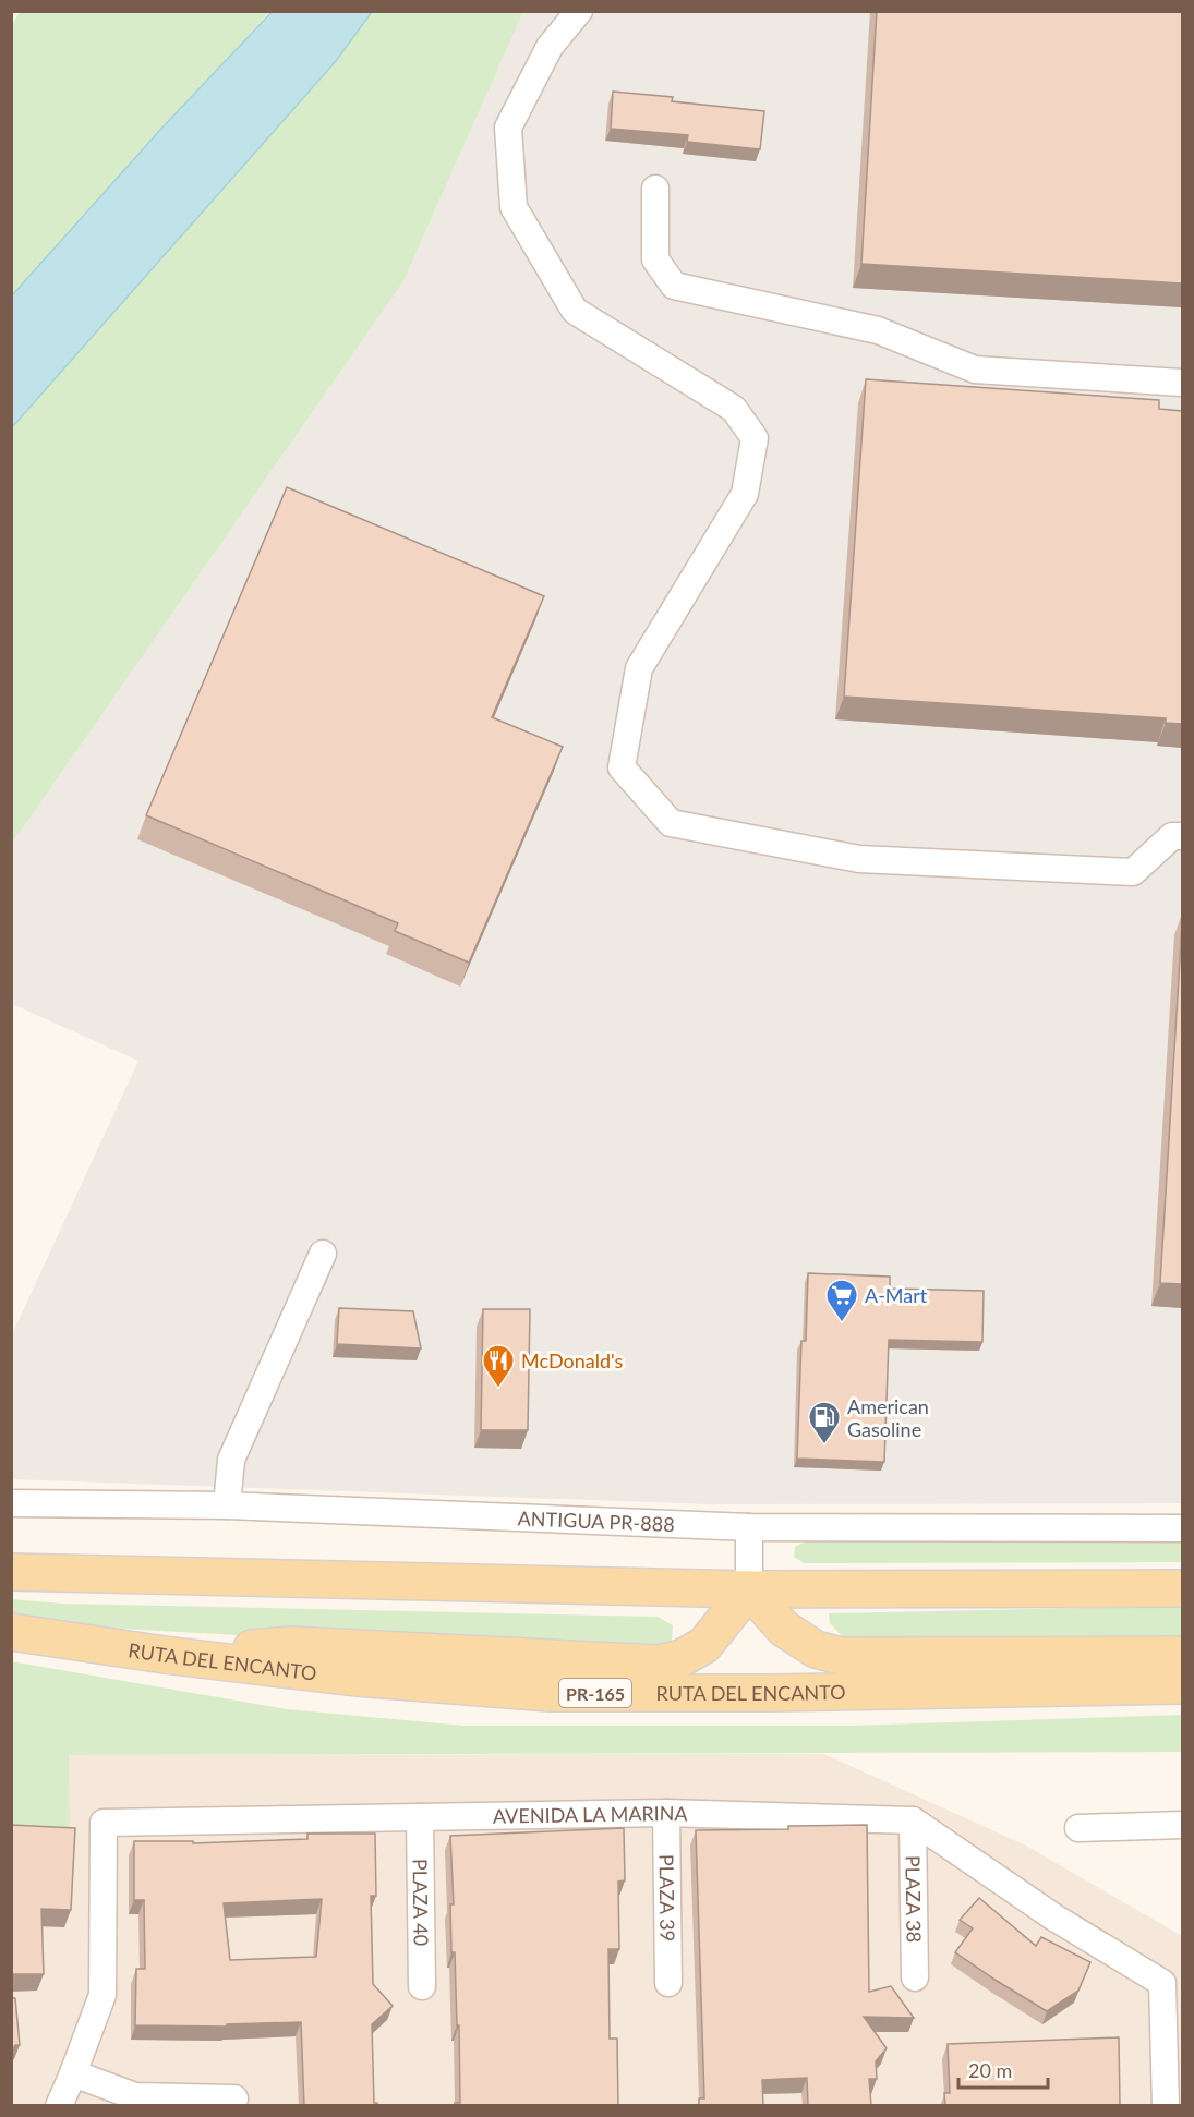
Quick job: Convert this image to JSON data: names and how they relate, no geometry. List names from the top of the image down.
{
  "streets": {
    "main road": ["RUTA DEL ENCANTO", "PR-165"],
    "street": [
      "ANTIGUA PR-888",
      "AVENIDA LA MARINA",
      "PLAZA 39",
      "PLAZA 38",
      "PLAZA 40"
    ]
  },
  "crossings": [
    ["AVENIDA LA MARINA", "PLAZA 39"],
    ["AVENIDA LA MARINA", "PLAZA 38"],
    ["AVENIDA LA MARINA", "PLAZA 40"]
  ],
  "places": {
    "supermarket": ["A-Mart"],
    "restaurant": ["McDonald's"],
    "fuel station": ["American Gasoline"]
  },
  "scale_bar": "20 m"
}
